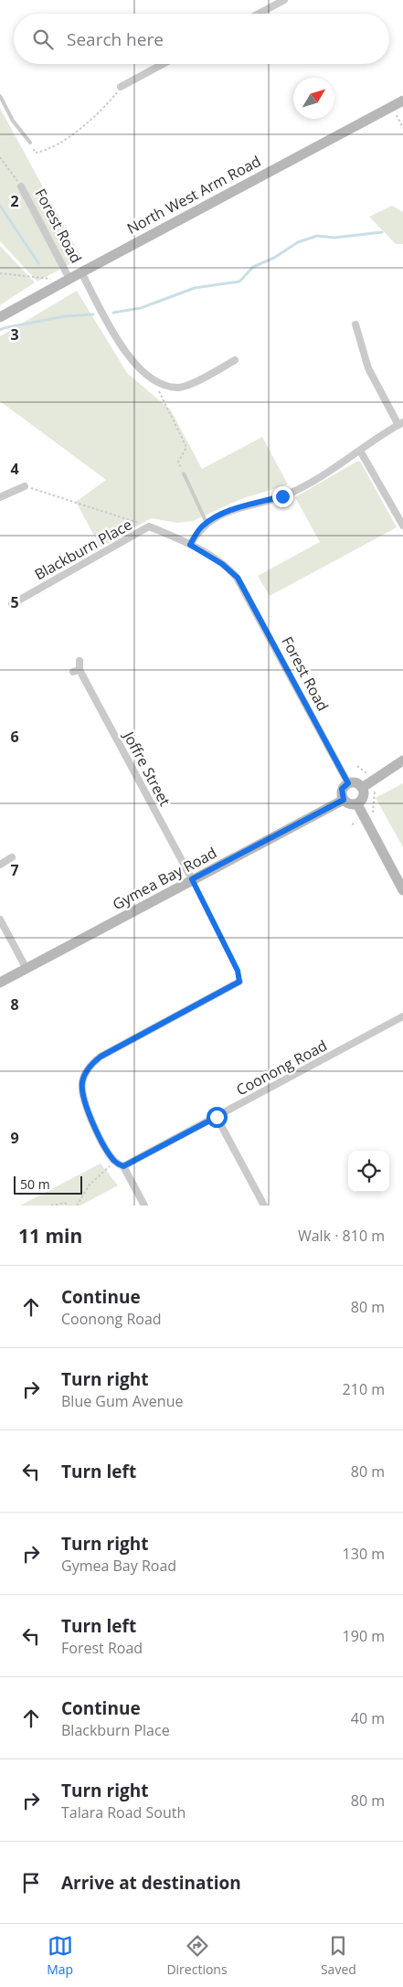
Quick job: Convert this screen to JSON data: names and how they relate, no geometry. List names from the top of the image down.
{
  "streets": {
    "street": [
      "North West Arm Road",
      "Forest Road",
      "Blackburn Place",
      "Joffre Street",
      "Gymea Bay Road",
      "Coonong Road"
    ]
  },
  "crossings": [
    ["North West Arm Road", "Forest Road"],
    ["Forest Road", "Blackburn Place"],
    ["Forest Road", "Gymea Bay Road"],
    ["Joffre Street", "Gymea Bay Road"]
  ],
  "scale_bar": "50 m",
  "north": "top right",
  "page": {
    "search": "Search here",
    "scale": "50 m",
    "heading": ["11 min", "Walk · 810 m"],
    "list": [
      ["Continue", "Coonong Road", "80 m"],
      ["Turn right", "Blue Gum Avenue", "210 m"],
      ["Turn left", "80 m"],
      ["Turn right", "Gymea Bay Road", "130 m"],
      ["Turn left", "Forest Road", "190 m"],
      ["Continue", "Blackburn Place", "40 m"],
      ["Turn right", "Talara Road South", "80 m"],
      "Arrive at destination"
    ],
    "nav": ["Map", "Directions", "Saved"]
  },
  "grid": {
    "rows": [
      "2",
      "3",
      "4",
      "5",
      "6",
      "7",
      "8",
      "9"
    ]
  }
}
